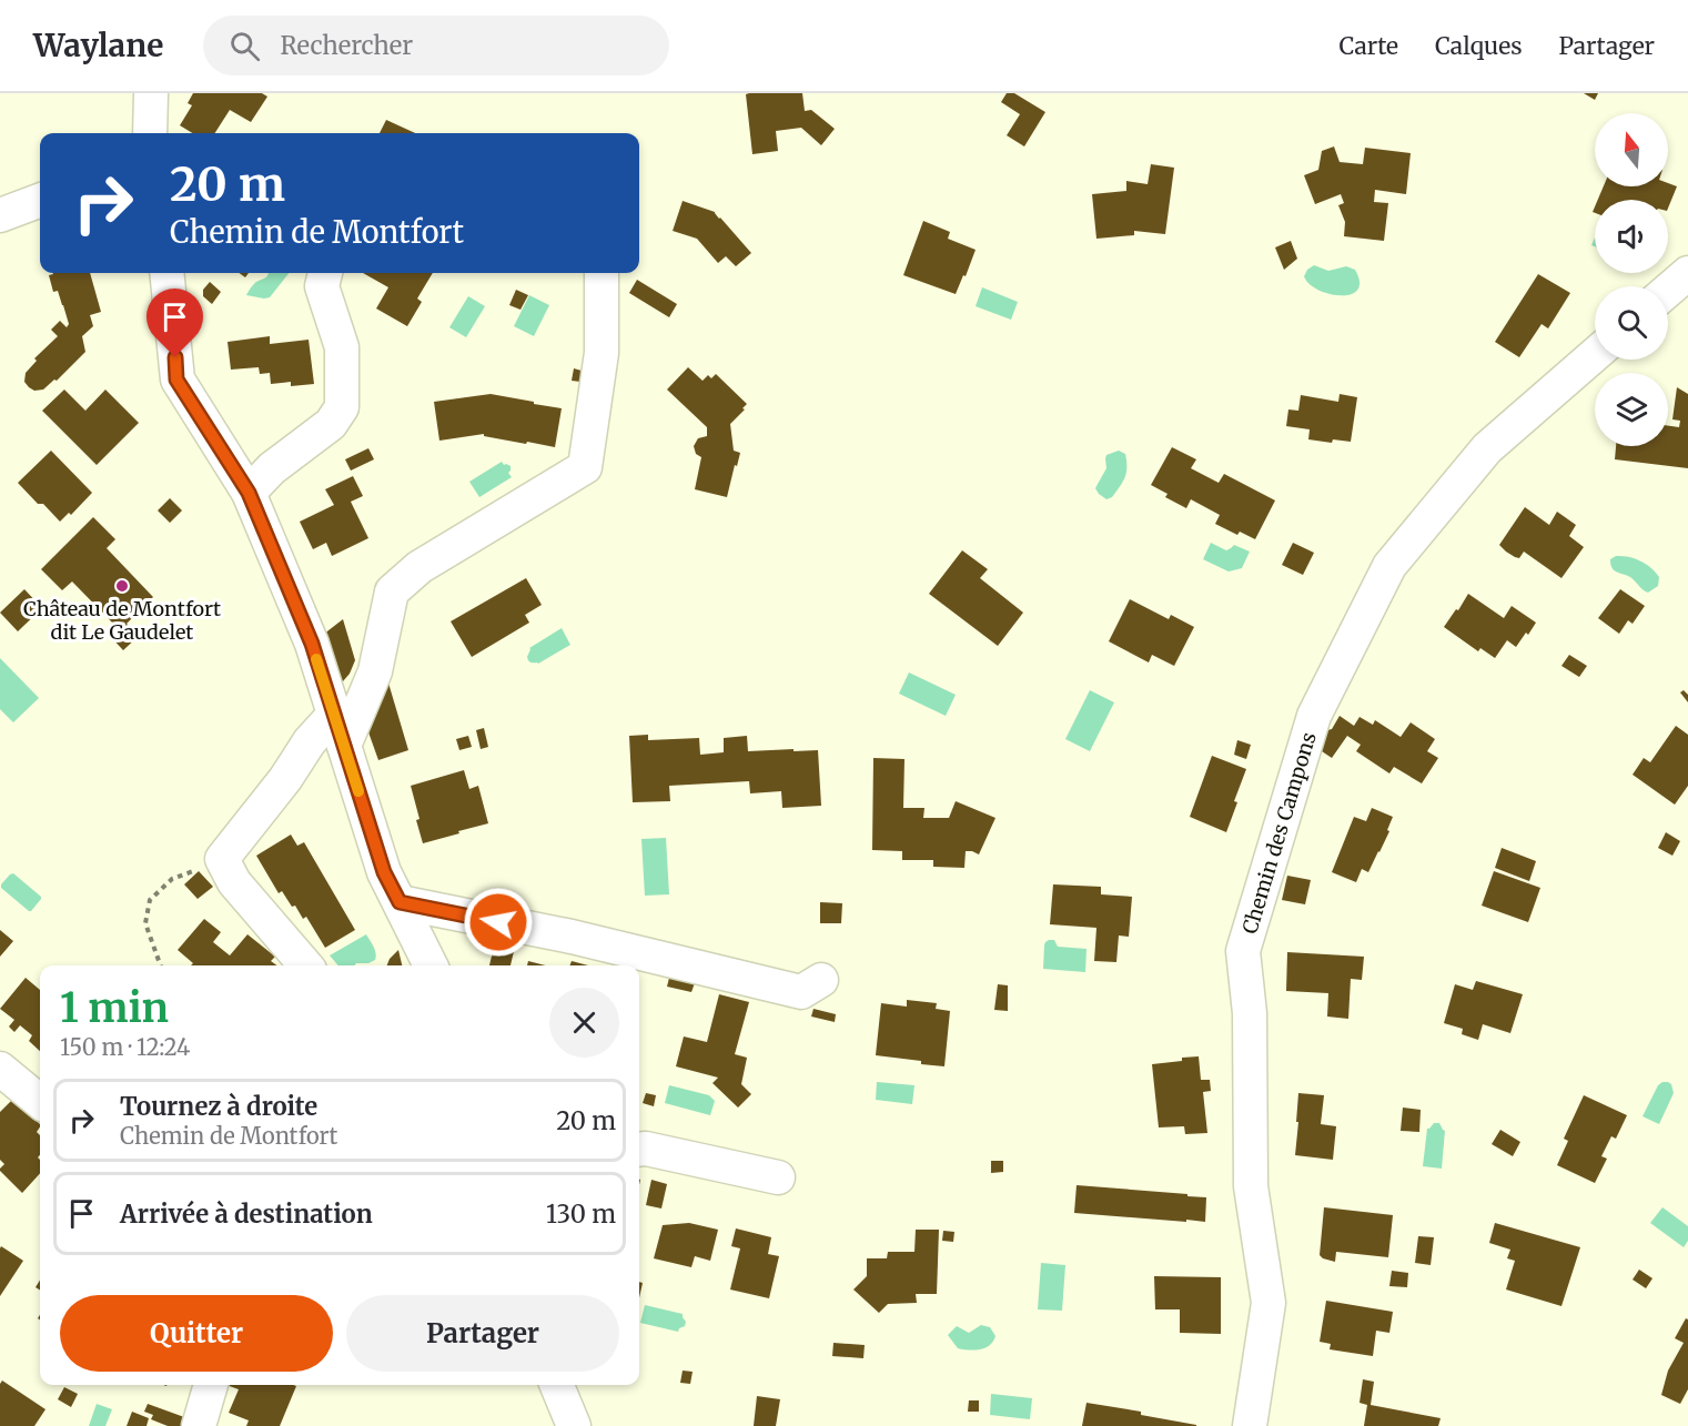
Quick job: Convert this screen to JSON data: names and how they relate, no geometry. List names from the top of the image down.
{
  "streets": {
    "street": ["Chemin des Campons"]
  },
  "places": ["Château de Montfort dit Le Gaudelet"],
  "north": "top",
  "page": {
    "header": "Waylane",
    "search": "Rechercher",
    "nav": ["Carte", "Calques", "Partager"],
    "turn": ["20 m", "Chemin de Montfort"],
    "heading": ["1 min", "150 m · 12:24"],
    "list": [
      {
        "name": "Tournez à droite",
        "note": "Chemin de Montfort",
        "value": "20 m"
      },
      {
        "name": "Arrivée à destination",
        "value": "130 m"
      }
    ],
    "buttons": ["Quitter", "Partager"]
  }
}
